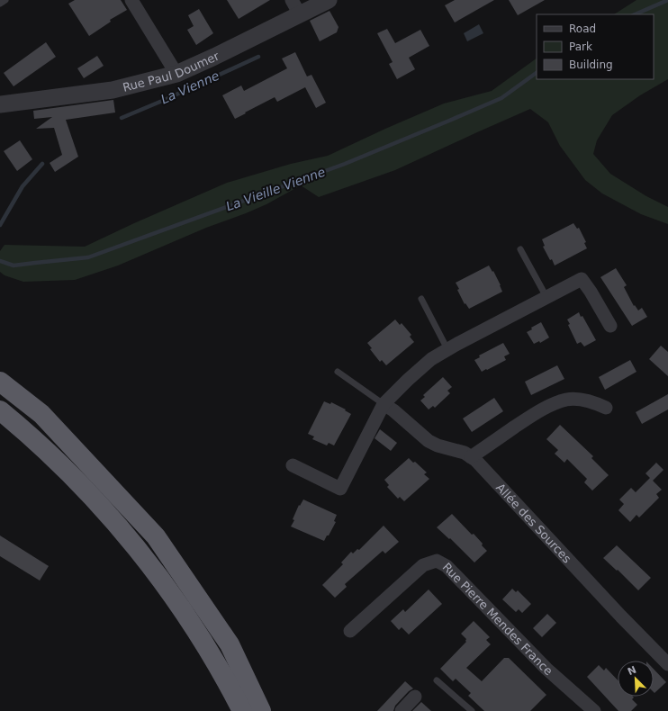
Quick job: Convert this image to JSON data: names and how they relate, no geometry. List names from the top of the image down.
{
  "streets": {
    "street": ["Rue Paul Doumer", "Allée des Sources", "Rue Pierre Mendes France"]
  },
  "water": ["La Vienne", "La Vieille Vienne"],
  "legend": ["Road", "Park", "Building"],
  "north": "top left"
}
